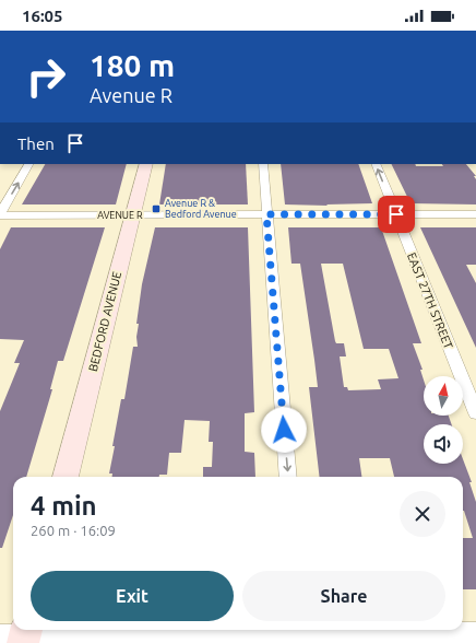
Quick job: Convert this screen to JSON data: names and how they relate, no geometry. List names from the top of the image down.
{
  "streets": {
    "main road": ["BEDFORD AVENUE"],
    "street": ["AVENUE R", "EAST 27TH STREET"]
  },
  "crossings": [
    ["AVENUE R", "EAST 27TH STREET"],
    ["AVENUE R", "BEDFORD AVENUE"]
  ],
  "places": {
    "transit": ["Avenue R & Bedford Avenue"]
  },
  "north": "top",
  "page": {
    "status": "16:05",
    "turn": ["180 m", "Avenue R"],
    "then": "Then",
    "heading": ["4 min", "260 m · 16:09"],
    "buttons": ["Exit", "Share"]
  }
}
